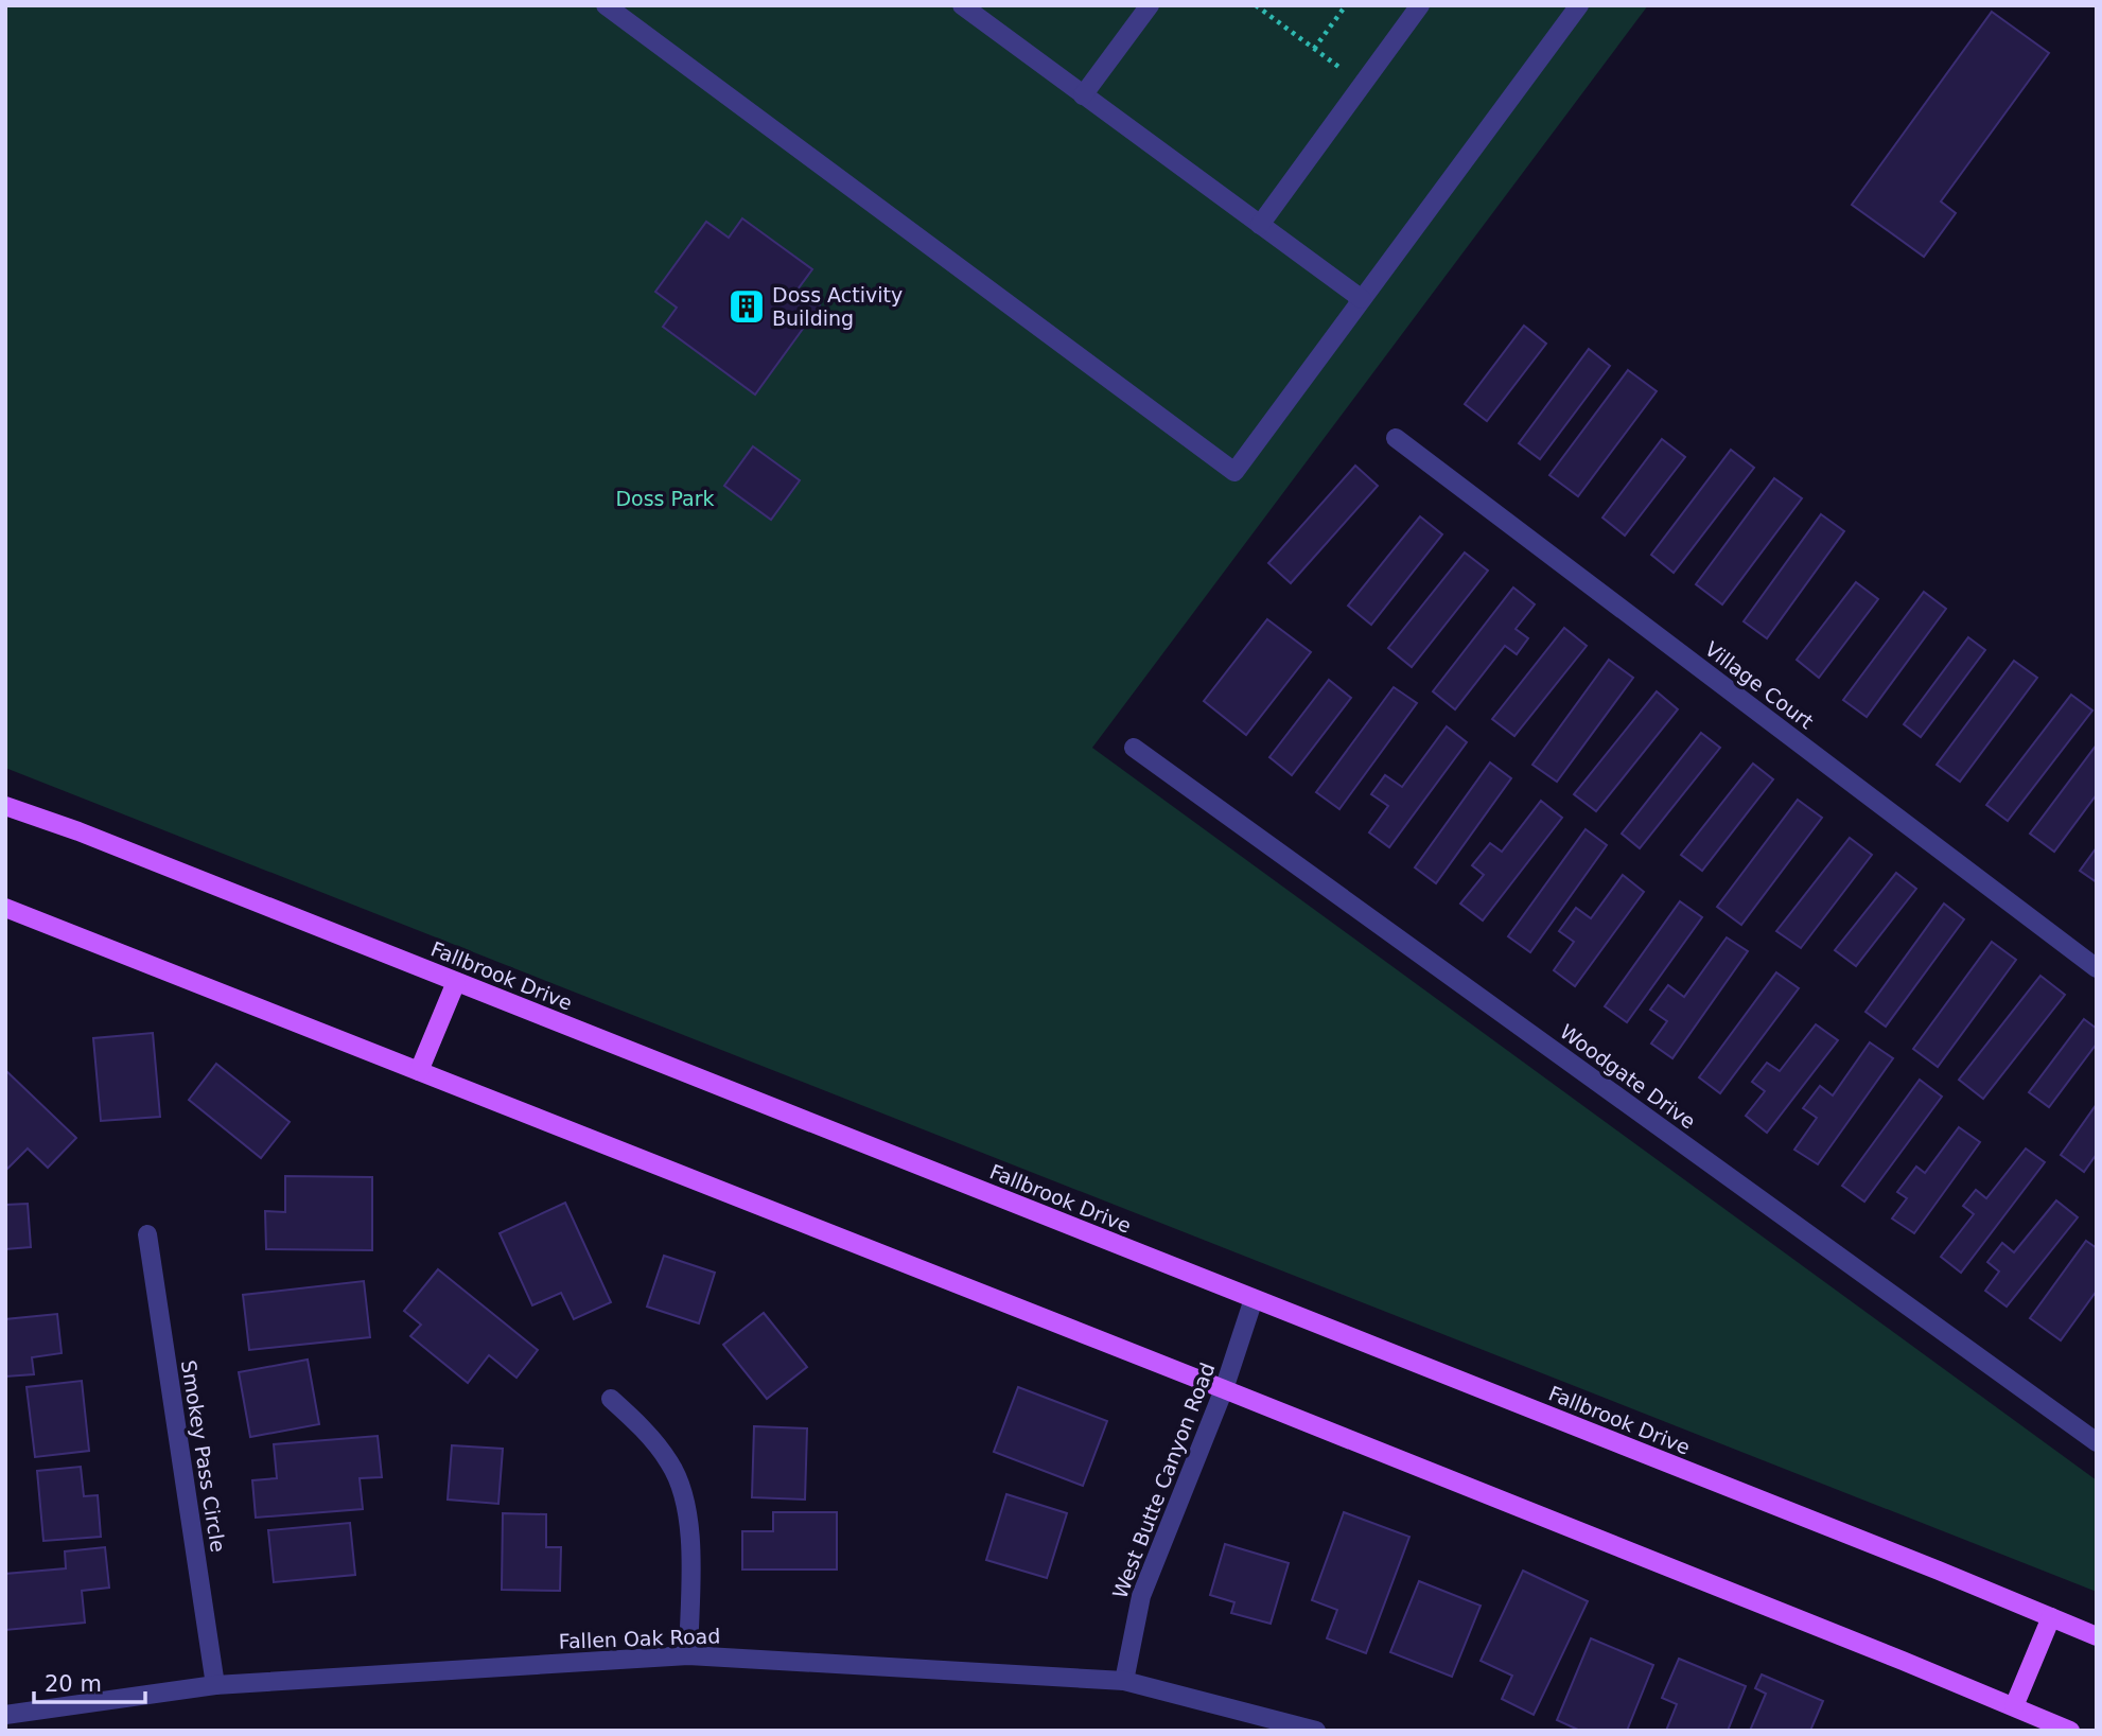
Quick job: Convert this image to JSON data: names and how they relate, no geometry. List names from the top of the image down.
{
  "streets": {
    "main road": ["Fallbrook Drive"],
    "street": [
      "Village Court",
      "Woodgate Drive",
      "Smokey Pass Circle",
      "West Butte Canyon Road",
      "Fallen Oak Road"
    ]
  },
  "crossings": [
    ["Fallbrook Drive", "West Butte Canyon Road"],
    ["Smokey Pass Circle", "Fallen Oak Road"],
    ["West Butte Canyon Road", "Fallen Oak Road"]
  ],
  "parks": ["Doss Park"],
  "places": {
    "building": ["Doss Activity Building"]
  },
  "scale_bar": "20 m"
}
